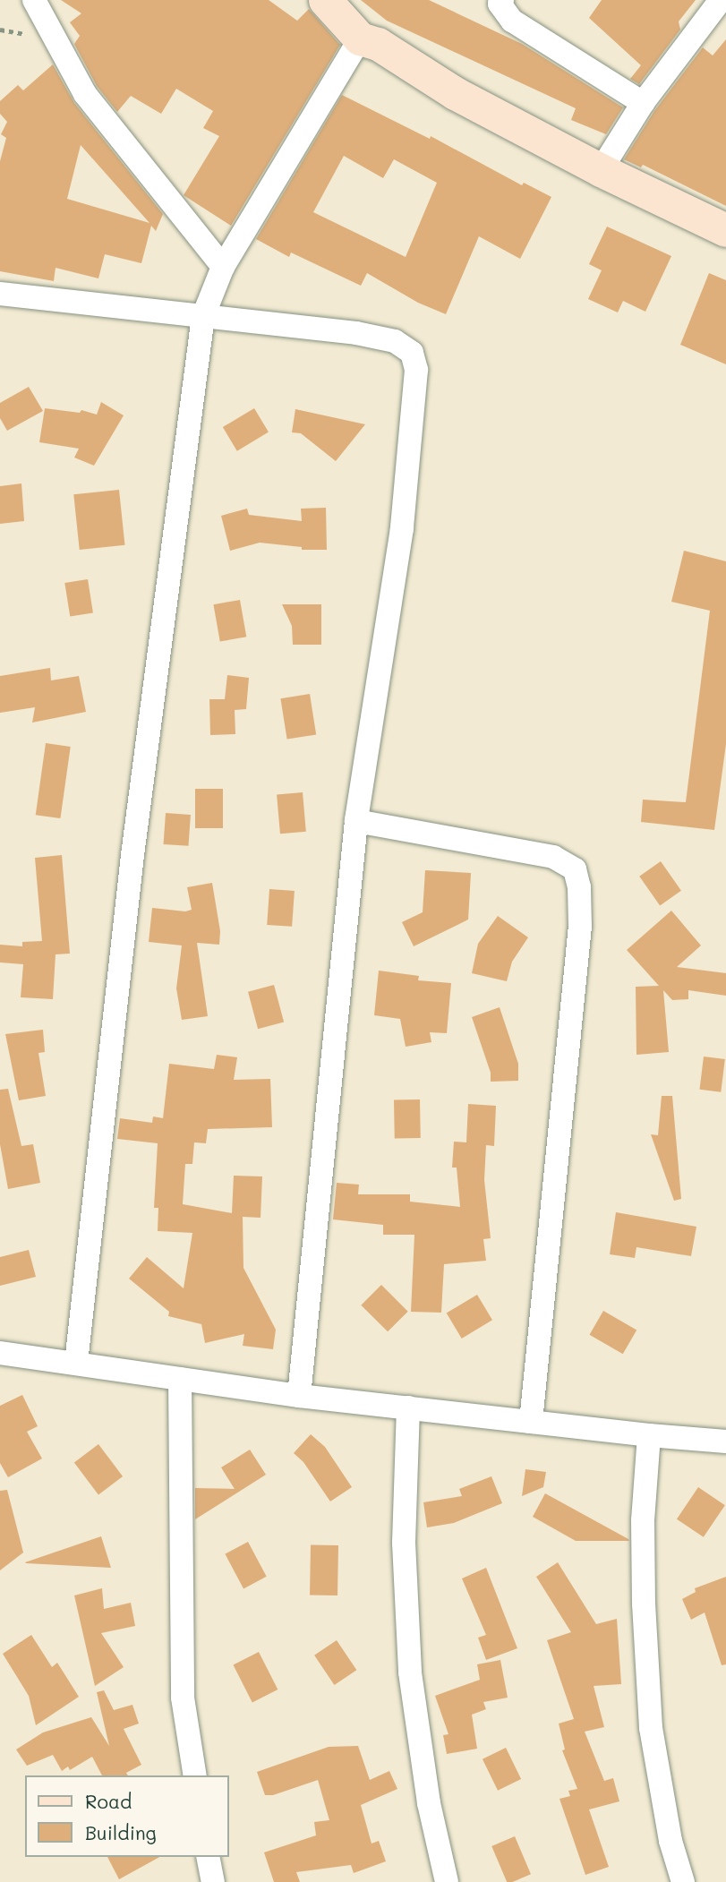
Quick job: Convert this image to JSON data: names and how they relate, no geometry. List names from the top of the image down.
{
  "legend": ["Road", "Building"]
}
